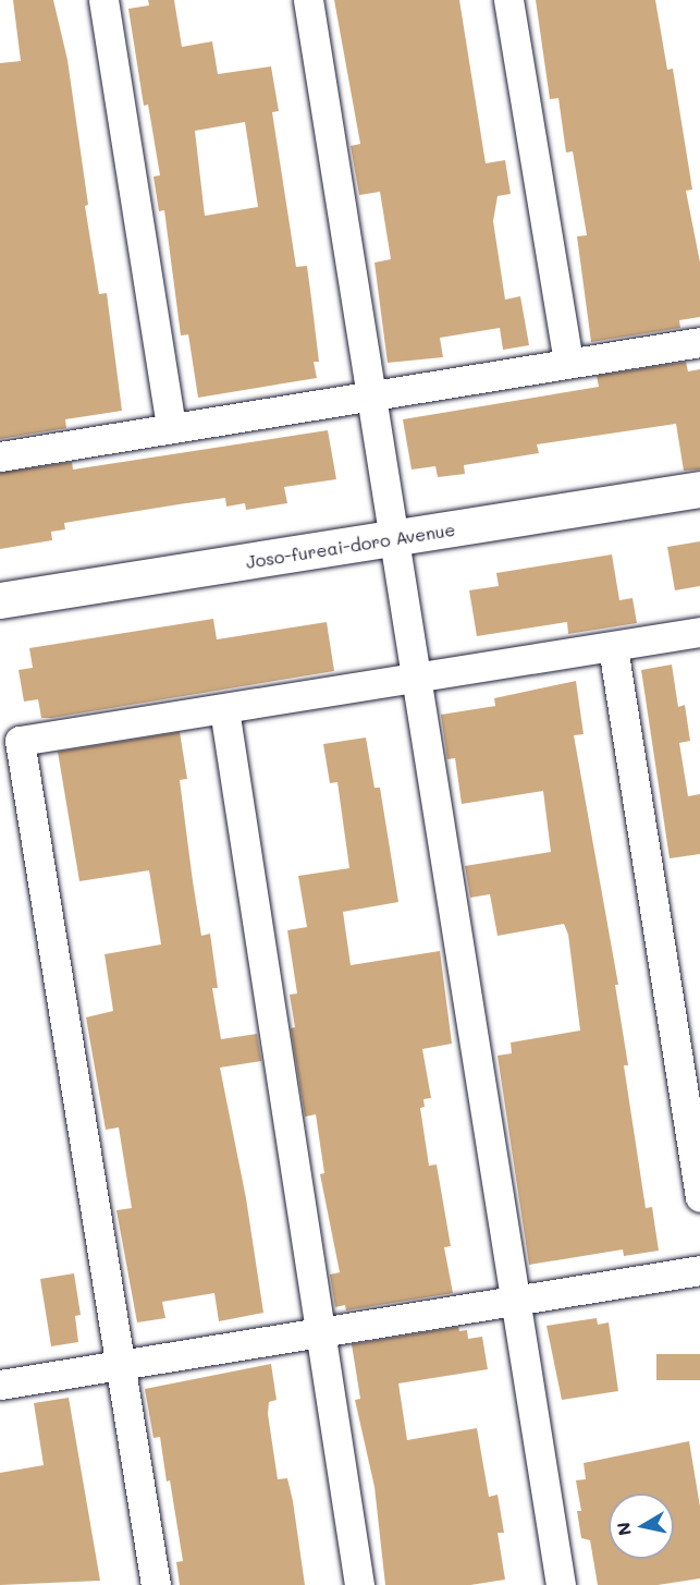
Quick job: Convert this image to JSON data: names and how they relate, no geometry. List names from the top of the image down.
{
  "streets": {
    "street": ["Joso-fureai-doro Avenue"]
  },
  "north": "left"
}
